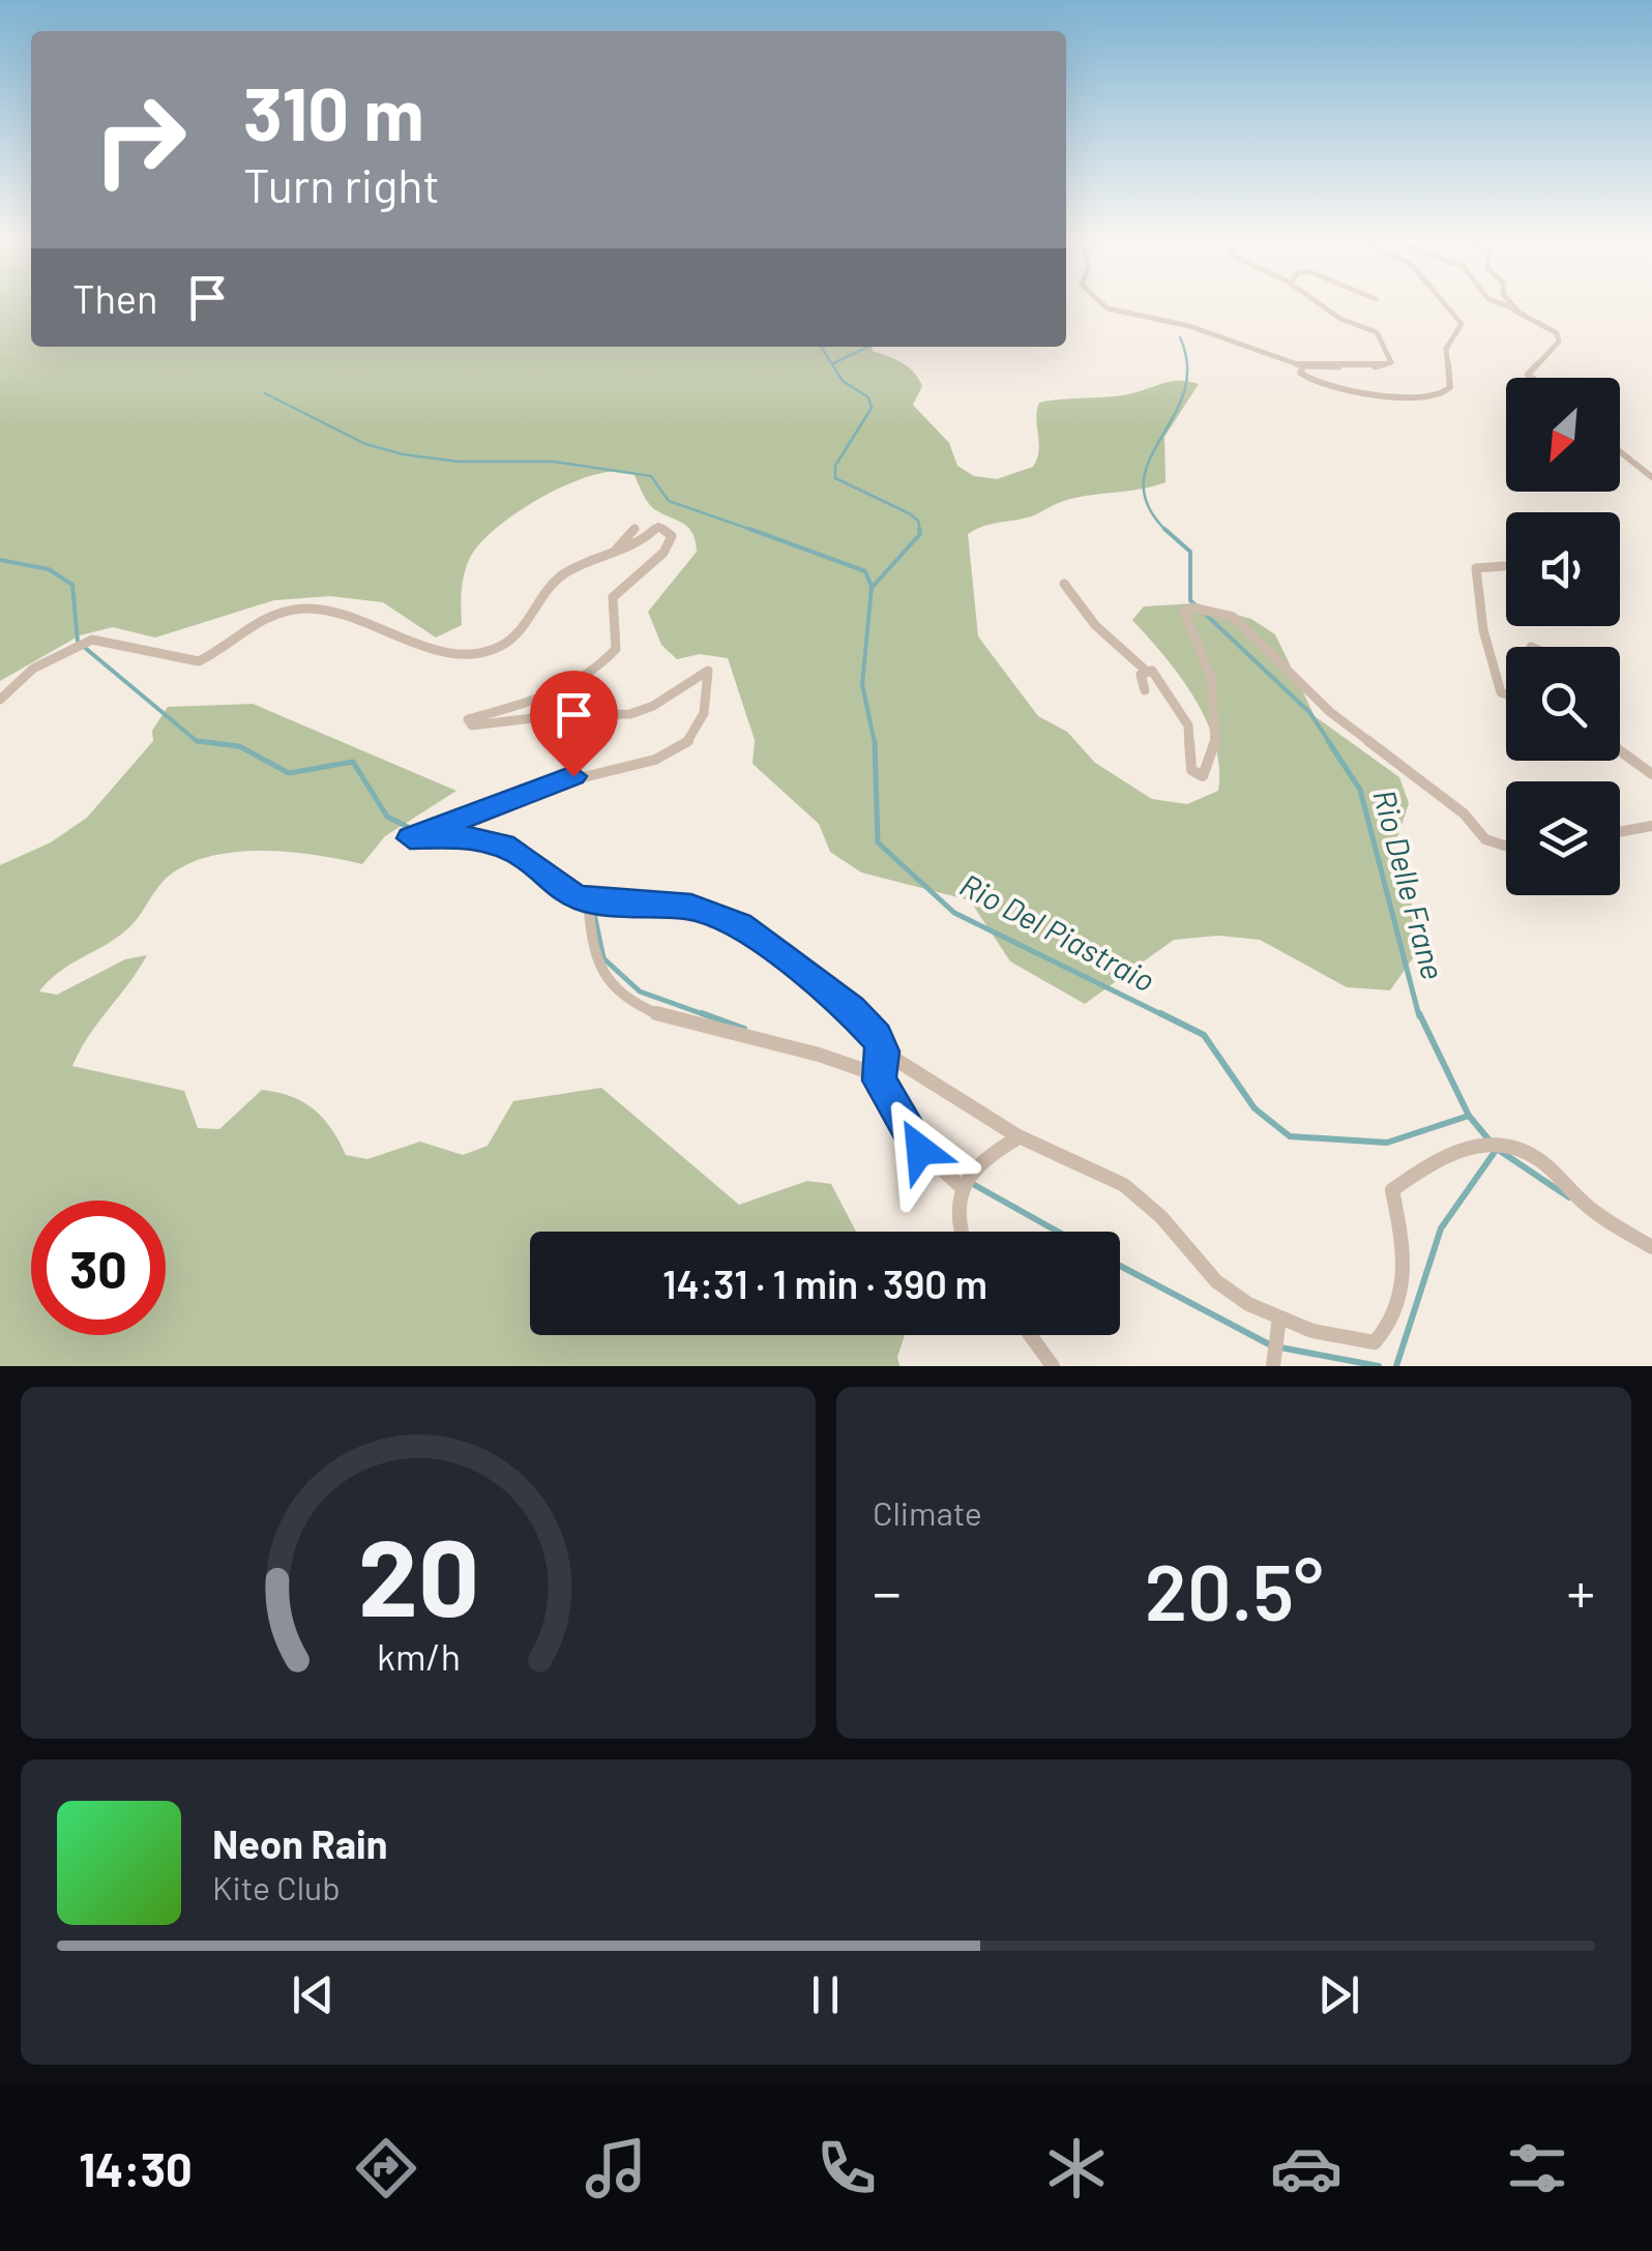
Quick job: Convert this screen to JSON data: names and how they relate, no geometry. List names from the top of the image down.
{
  "water": ["Rio Delle Frane", "Rio Del Piastraio"],
  "north": "bottom left",
  "page": {
    "turn": ["310 m", "Turn right"],
    "then": "Then",
    "limit": "30",
    "trip": "14:31 · 1 min · 390 m",
    "tile": "Climate",
    "heat": ["−", "20.5°", "+"],
    "song": ["Neon Rain", "Kite Club"],
    "tabs": "14:30",
    "gauge": ["20", "km/h"]
  }
}
